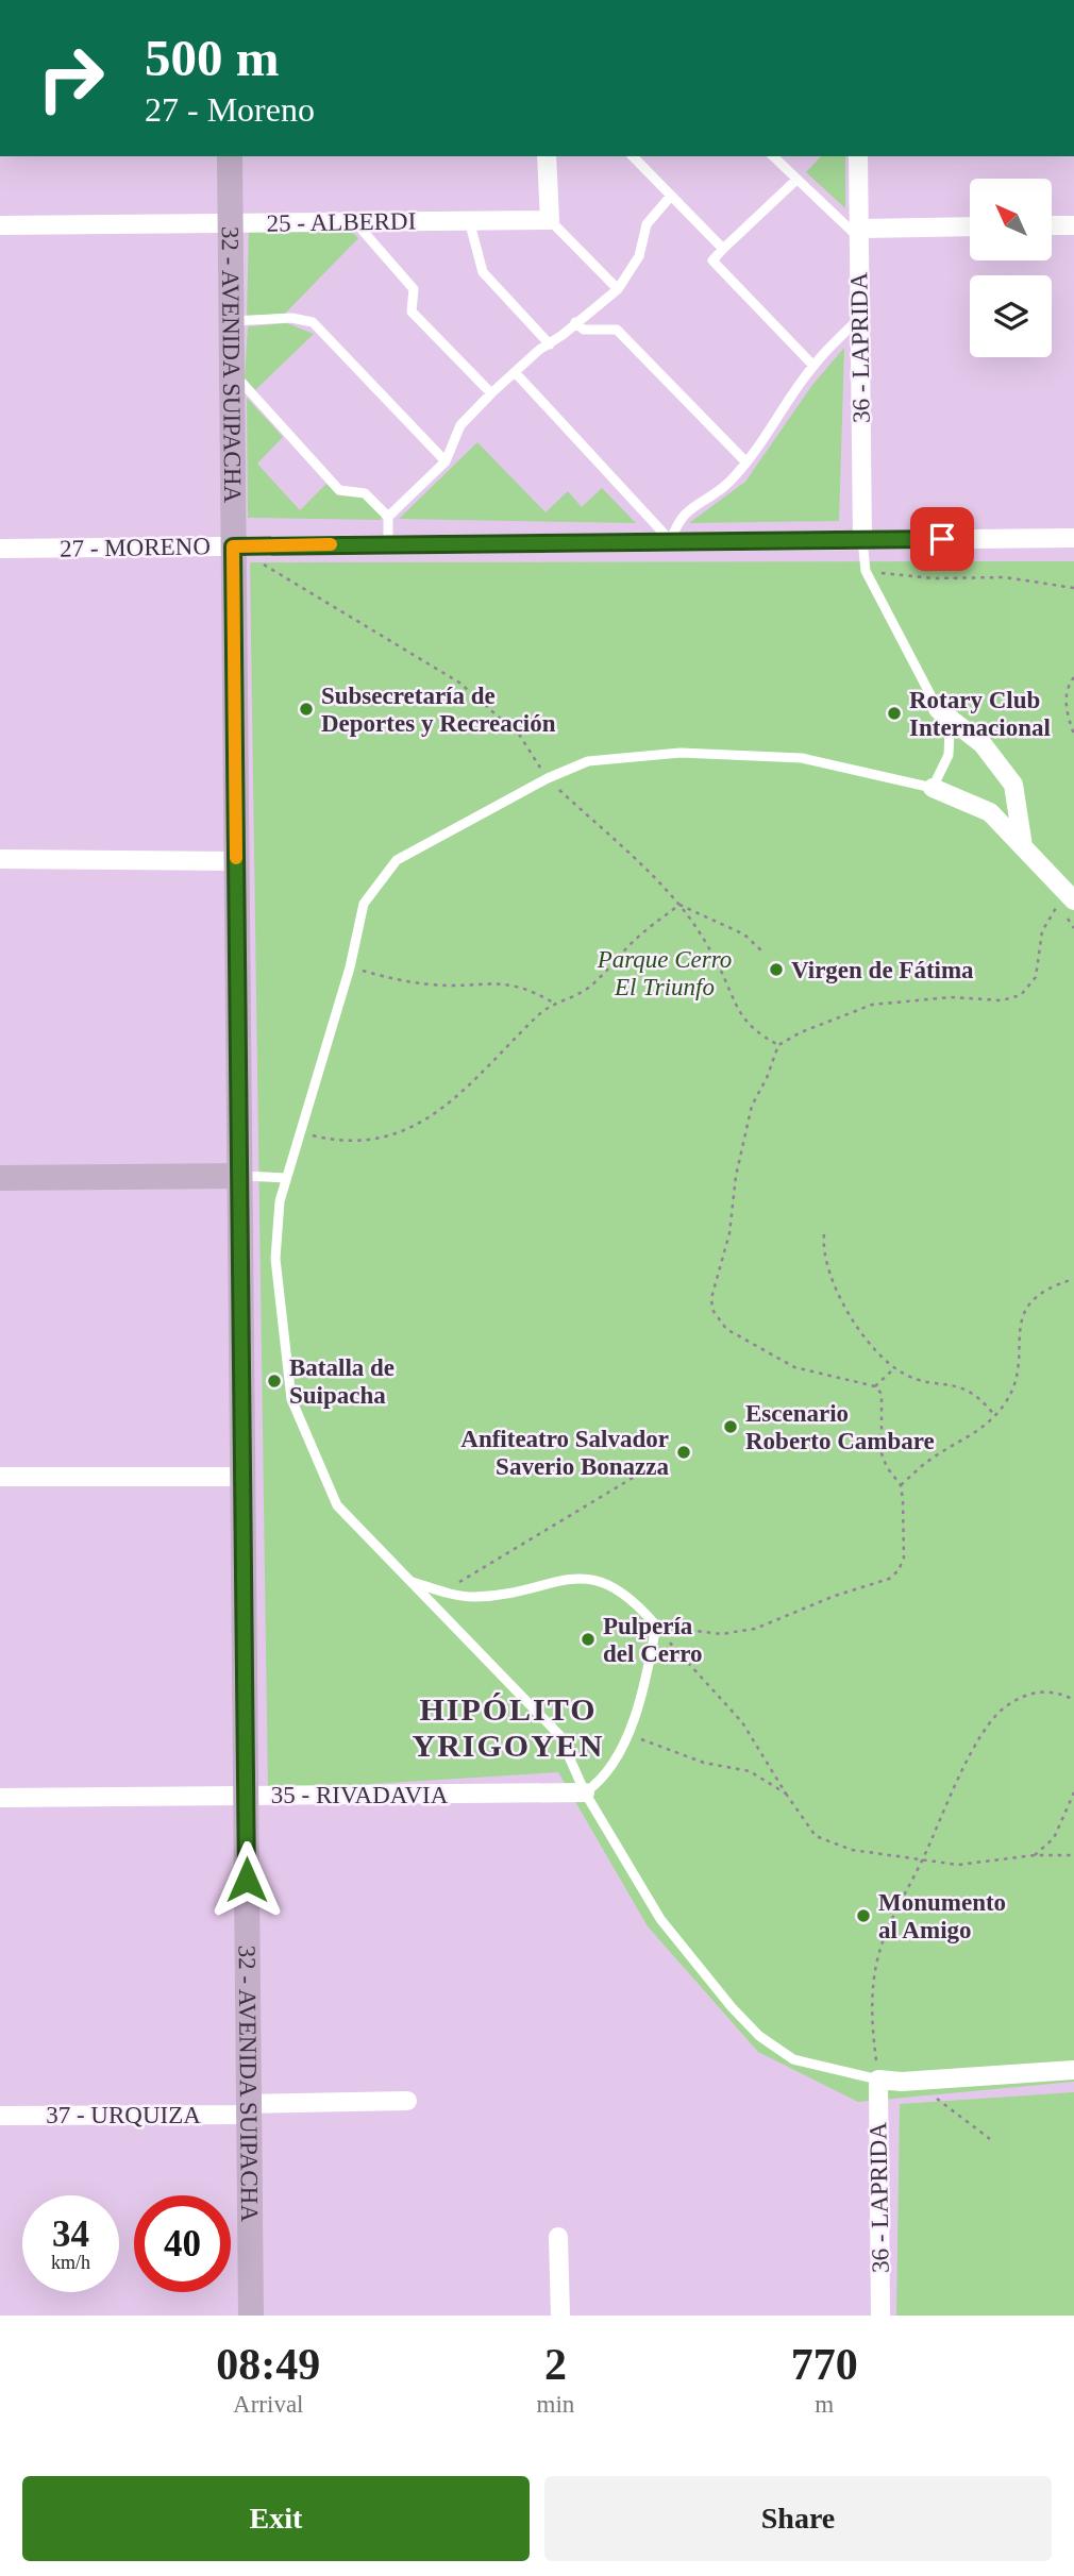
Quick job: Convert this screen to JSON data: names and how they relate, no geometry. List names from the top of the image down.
{
  "streets": {
    "street": [
      "25 - ALBERDI",
      "36 - LAPRIDA",
      "32 - AVENIDA SUIPACHA",
      "27 - MORENO",
      "35 - RIVADAVIA",
      "37 - URQUIZA"
    ]
  },
  "crossings": [
    ["25 - ALBERDI", "32 - AVENIDA SUIPACHA"],
    ["36 - LAPRIDA", "27 - MORENO"],
    ["32 - AVENIDA SUIPACHA", "27 - MORENO"],
    ["32 - AVENIDA SUIPACHA", "35 - RIVADAVIA"],
    ["32 - AVENIDA SUIPACHA", "37 - URQUIZA"]
  ],
  "districts": ["HIPÓLITO YRIGOYEN"],
  "parks": ["Parque Cerro El Triunfo"],
  "places": [
    "Subsecretaría de Deportes y Recreación",
    "Rotary Club Internacional",
    "Virgen de Fátima",
    "Batalla de Suipacha",
    "Escenario Roberto Cambare",
    "Anfiteatro Salvador Saverio Bonazza",
    "Pulpería del Cerro",
    "Monumento al Amigo"
  ],
  "north": "top left",
  "page": {
    "turn": ["500 m", "27 - Moreno"],
    "speed": "34 km/h",
    "limit": "40",
    "eta": [
      "08:49",
      "Arrival",
      "2",
      "min",
      "770",
      "m"
    ],
    "buttons": ["Exit", "Share"]
  }
}
